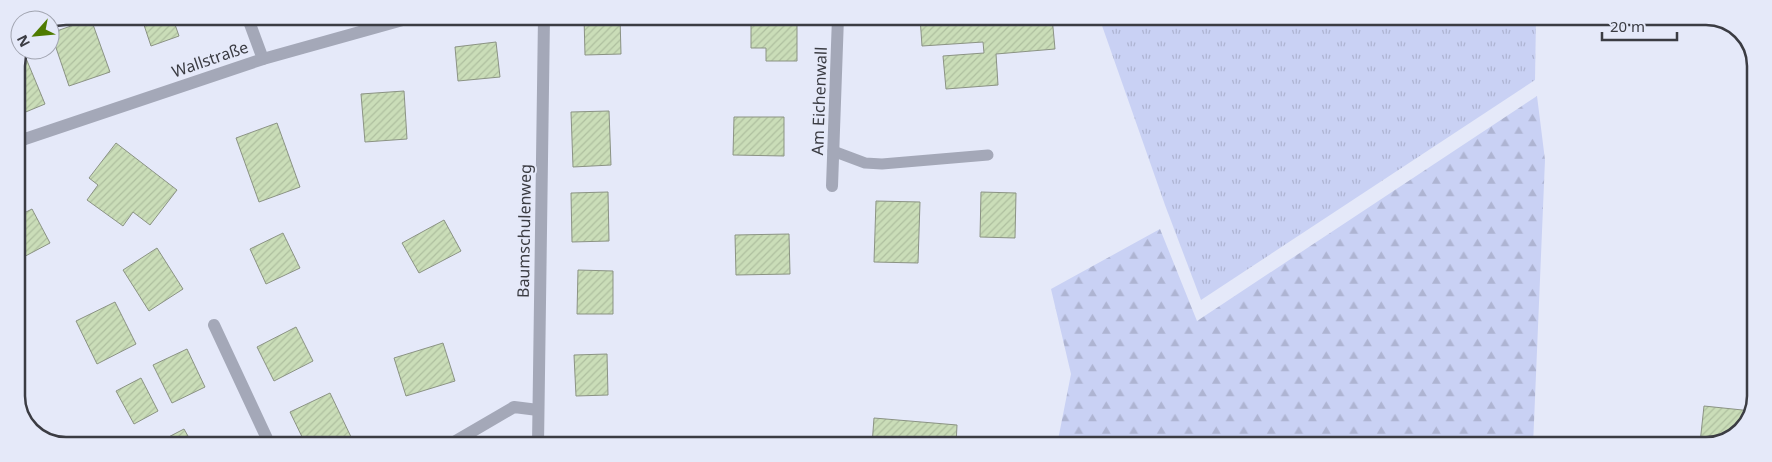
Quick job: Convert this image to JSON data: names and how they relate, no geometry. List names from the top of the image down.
{
  "streets": {
    "street": ["Wallstraße", "Am Eichenwall", "Baumschulenweg"]
  },
  "scale_bar": "20 m",
  "north": "bottom left"
}
